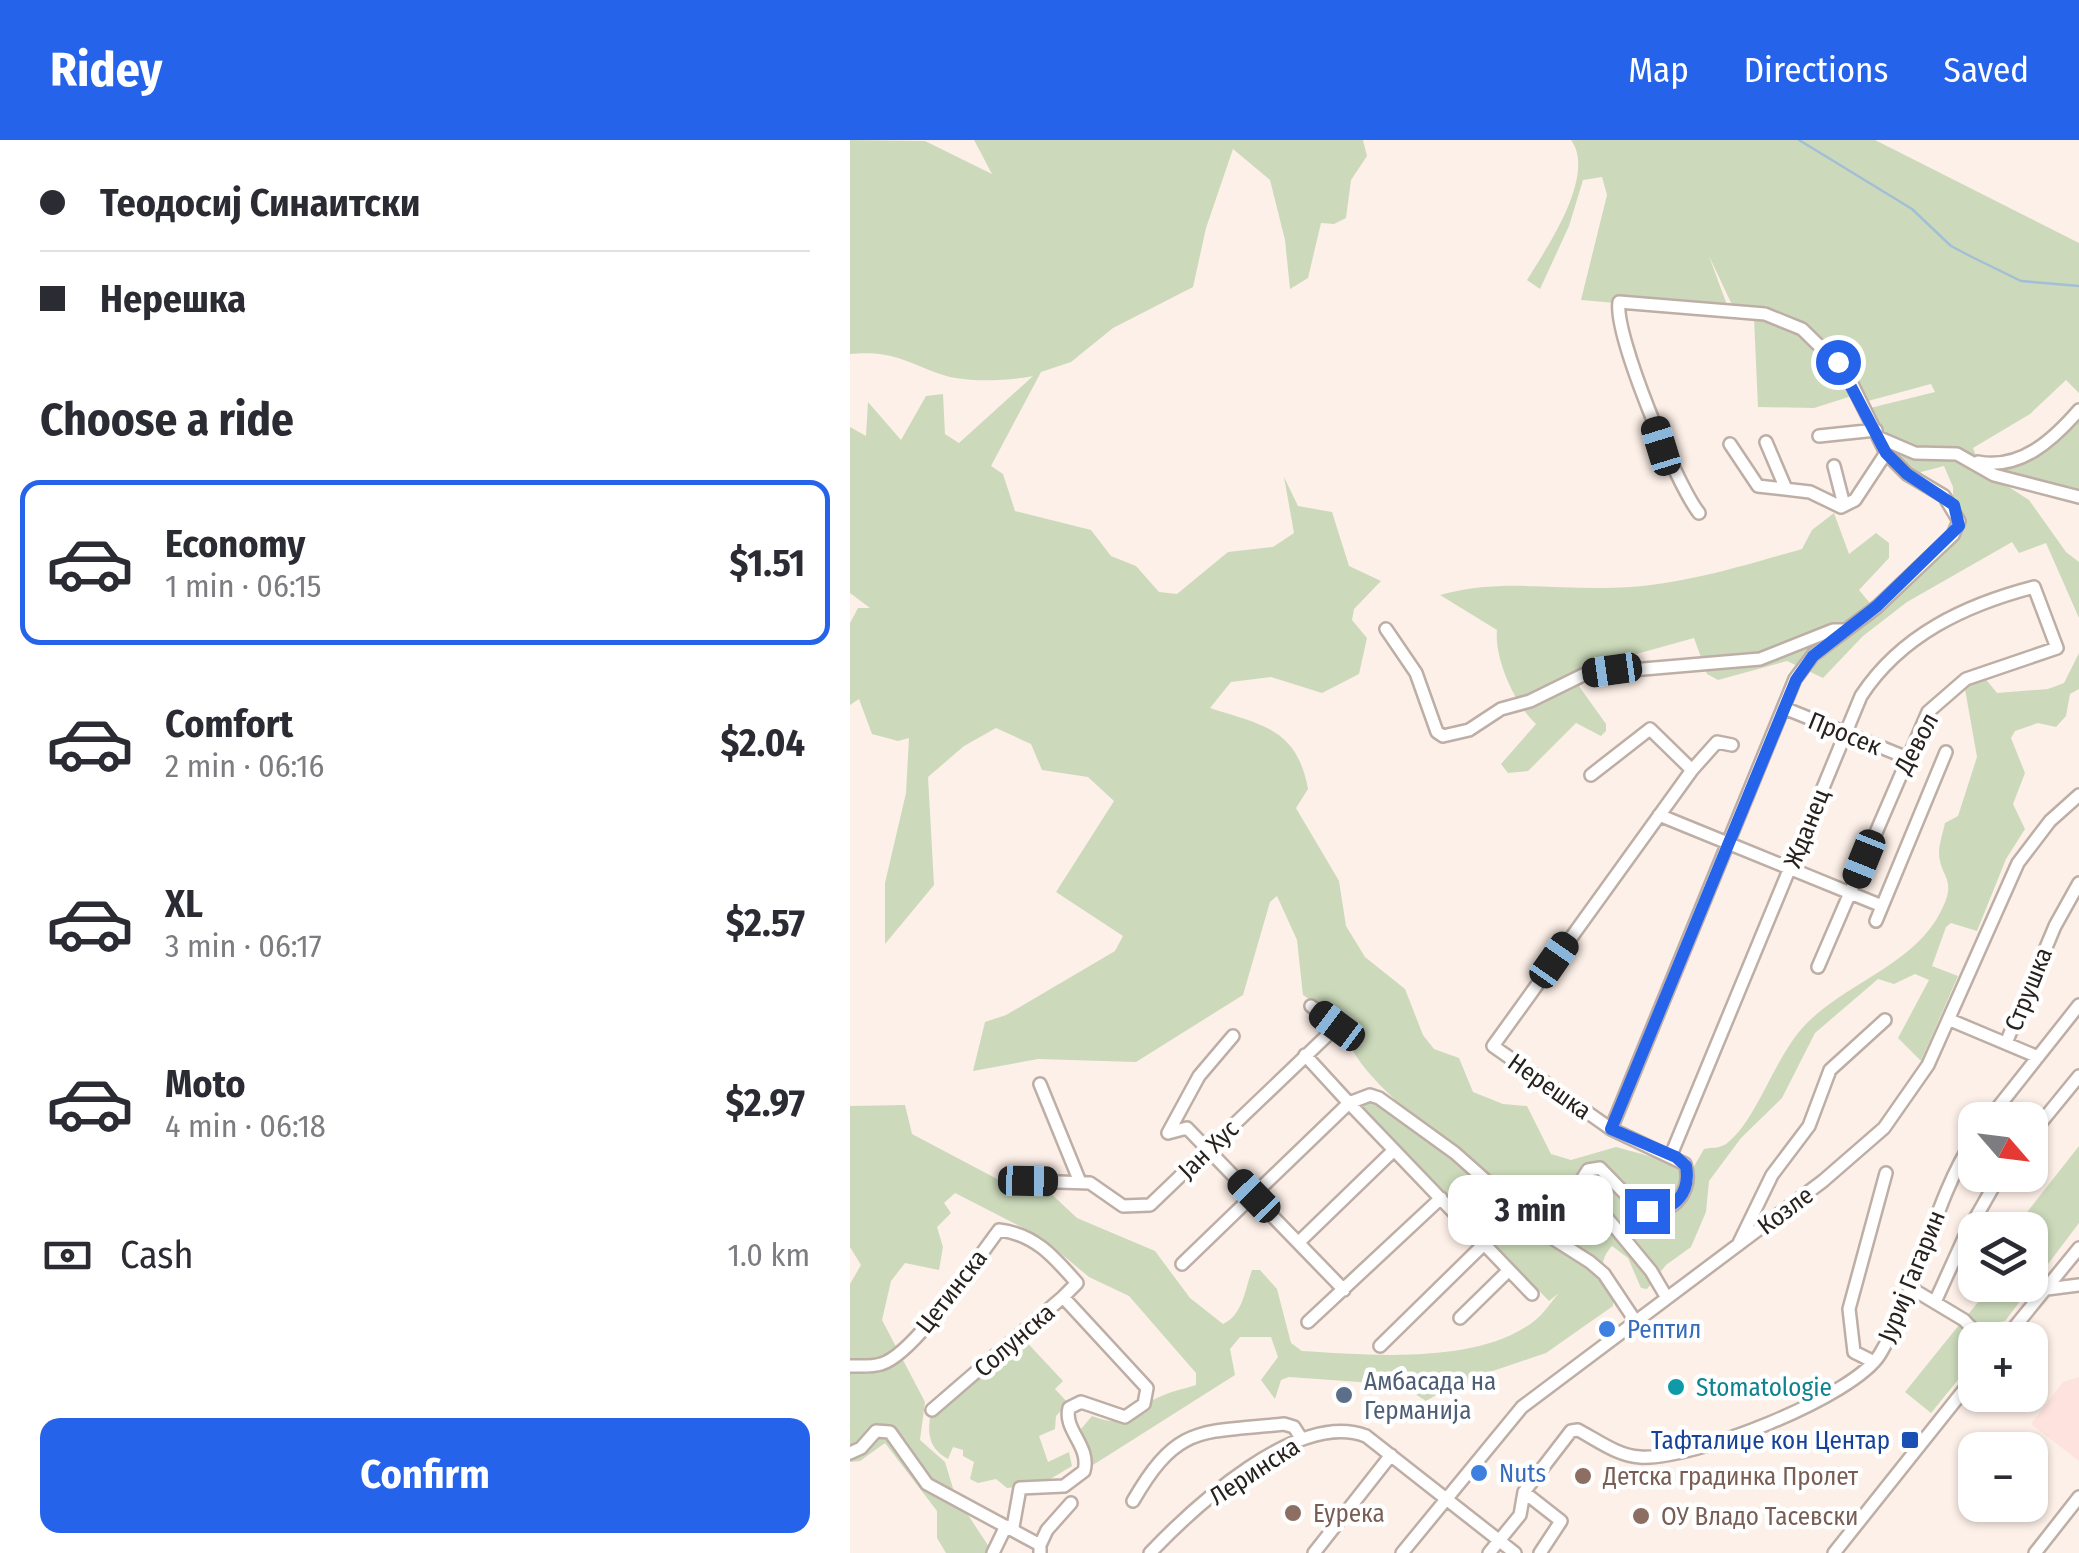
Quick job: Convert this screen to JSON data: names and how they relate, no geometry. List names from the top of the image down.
{
  "streets": {
    "street": [
      "Просек",
      "Девол",
      "Жданец",
      "Струшка",
      "Нерешка",
      "Јан Хус",
      "Козле",
      "Јуриј Гагарин",
      "Цетинска",
      "Солунска",
      "Леринска"
    ]
  },
  "crossings": [
    ["Просек", "Девол"],
    ["Просек", "Жданец"],
    ["Девол", "Жданец"],
    ["Жданец", "Нерешка"],
    ["Козле", "Леринска"],
    ["Цетинска", "Солунска"]
  ],
  "places": {
    "other": [
      "Рептил",
      "Stomatologie",
      "Амбасада на Германија",
      "Nuts",
      "Детска градинка Пролет",
      "Еурека",
      "ОУ Владо Тасевски"
    ],
    "transit": ["Тафталиџе кон Центар"]
  },
  "north": "bottom right",
  "page": {
    "header": "Ridey",
    "nav": ["Map", "Directions", "Saved"],
    "banner": ["Теодосиј Синаитски", "Нерешка"],
    "heading": "Choose a ride",
    "list": [
      {
        "name": "Economy",
        "note": "1 min · 06:15",
        "value": "$1.51"
      },
      {
        "name": "Comfort",
        "note": "2 min · 06:16",
        "value": "$2.04"
      },
      {
        "name": "XL",
        "note": "3 min · 06:17",
        "value": "$2.57"
      },
      {
        "name": "Moto",
        "note": "4 min · 06:18",
        "value": "$2.97"
      }
    ],
    "map_buttons": ["+", "−"],
    "bubble": "3 min",
    "pay": ["Cash", "1.0 km"],
    "buttons": "Confirm"
  }
}
